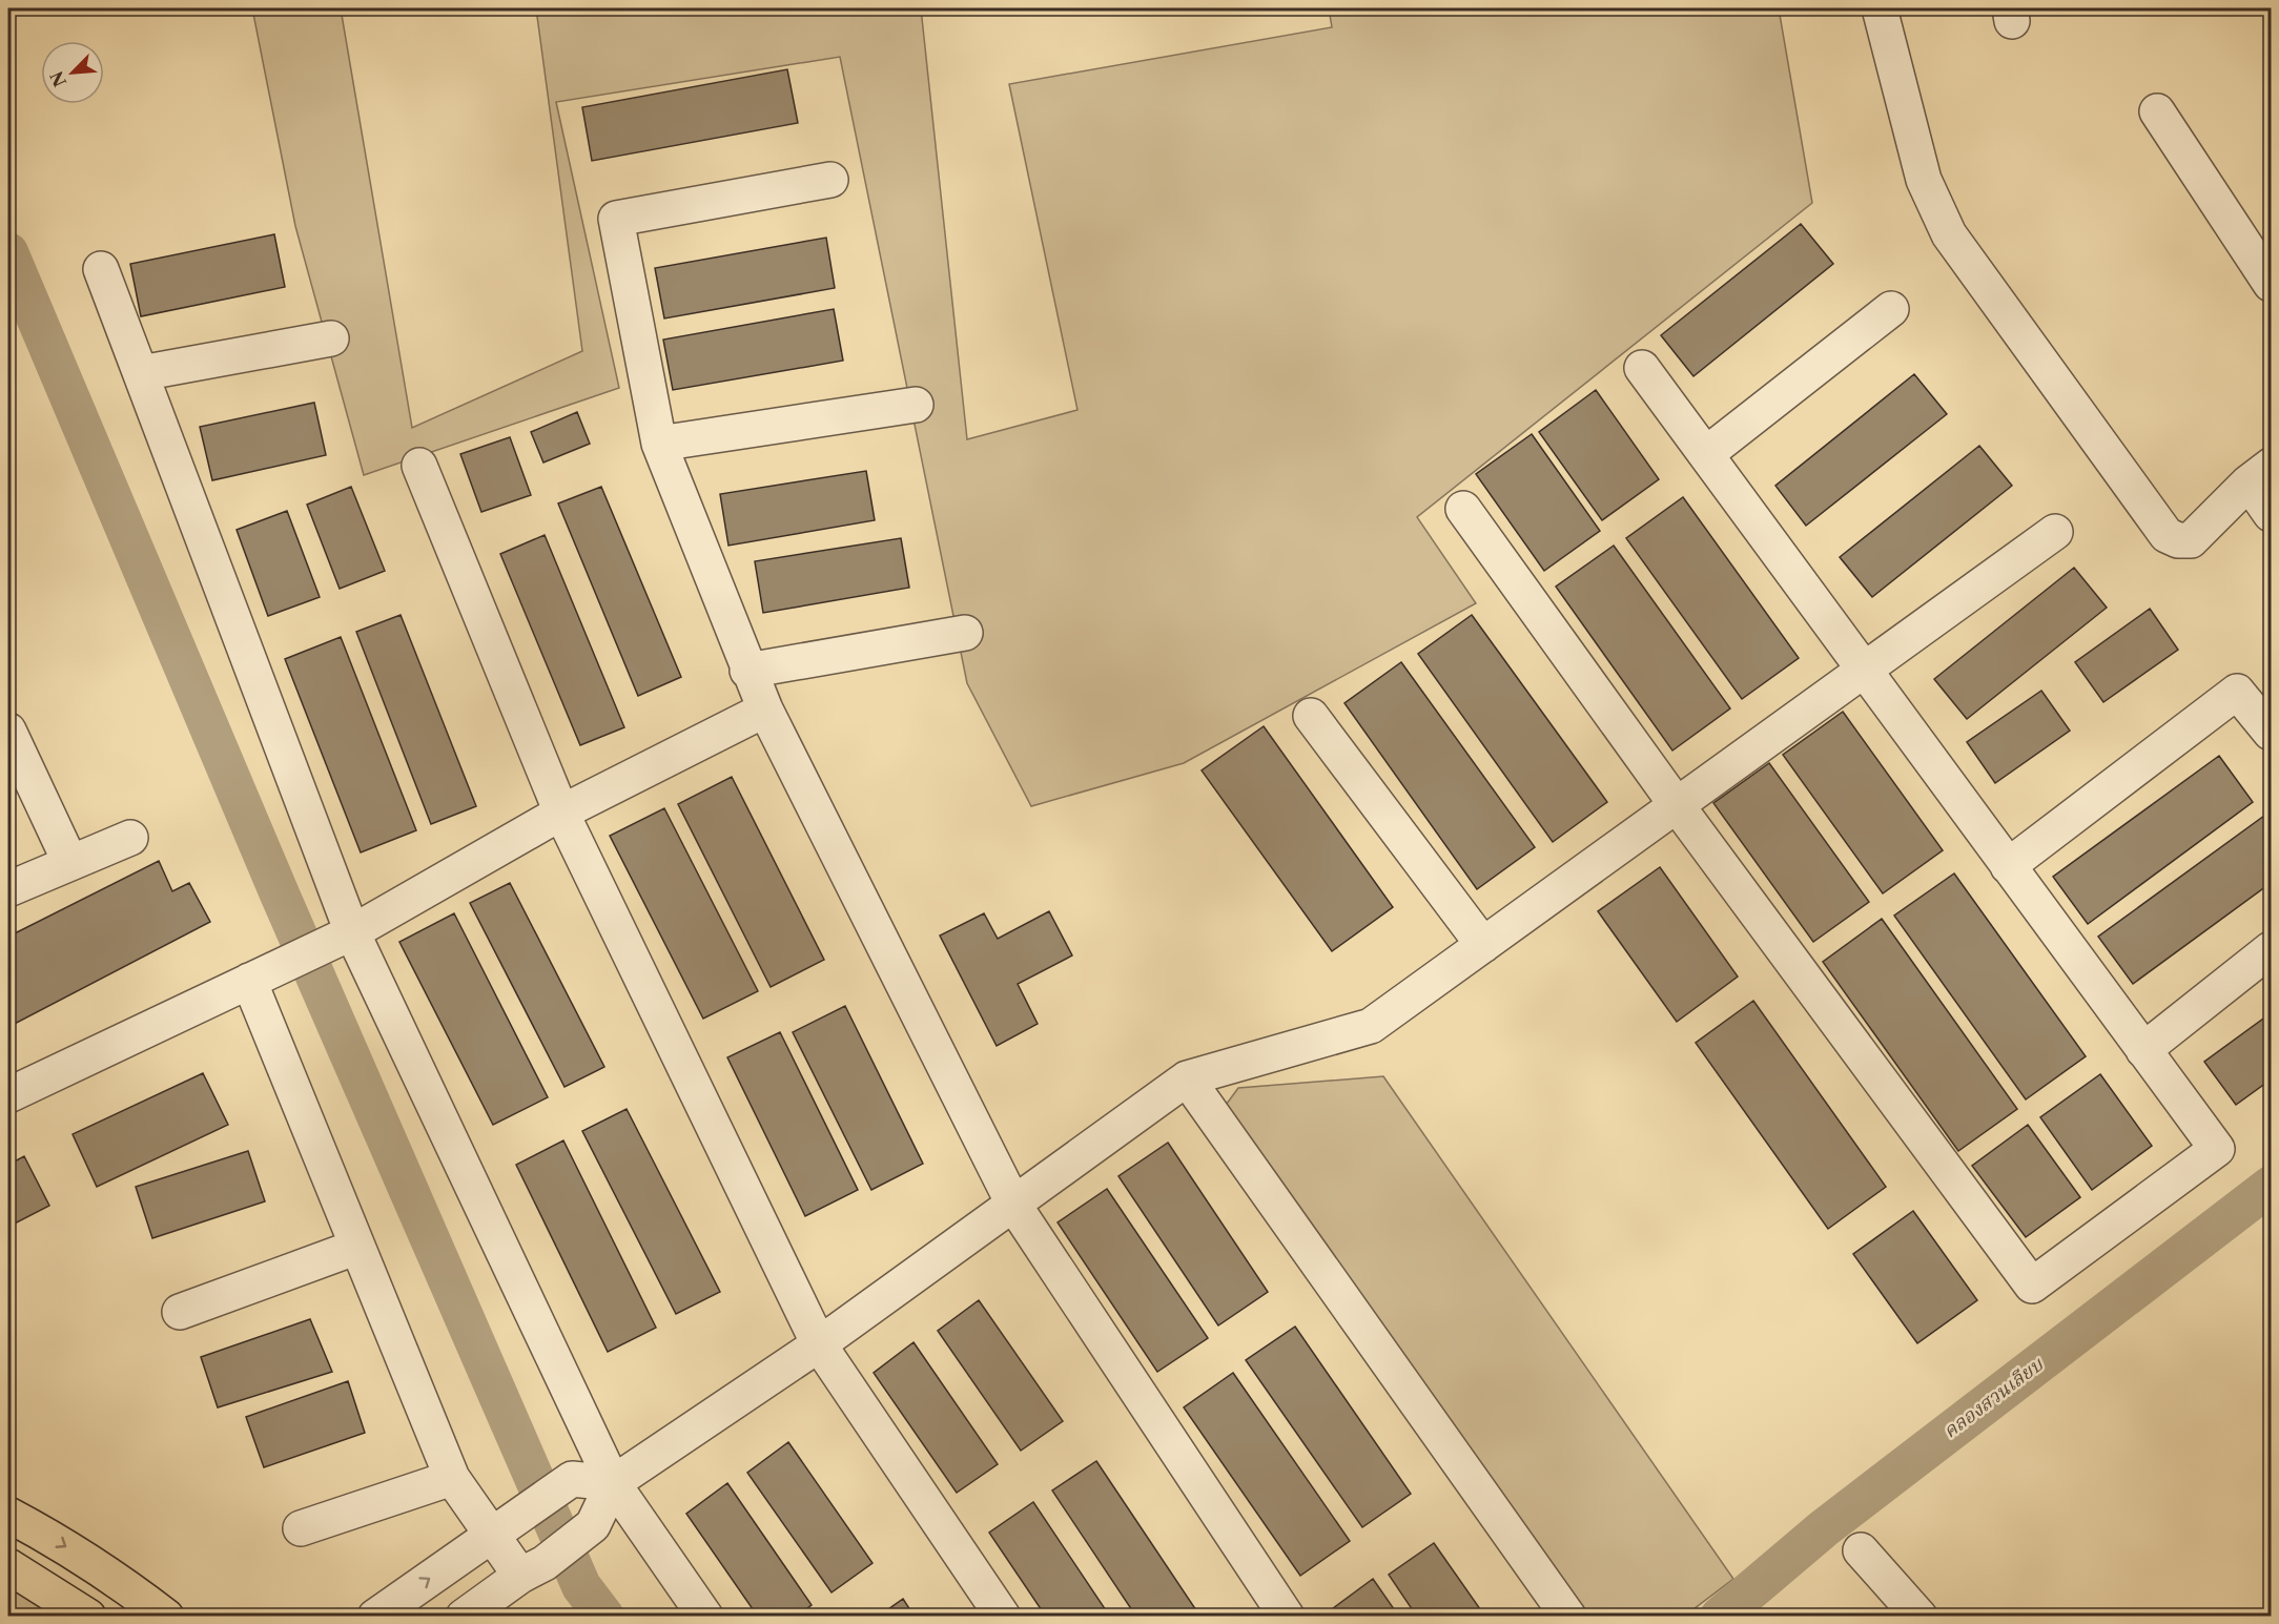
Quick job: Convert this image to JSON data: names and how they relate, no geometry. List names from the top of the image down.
{
  "water": ["คลองสวนเลียบ"],
  "north": "bottom left"
}
